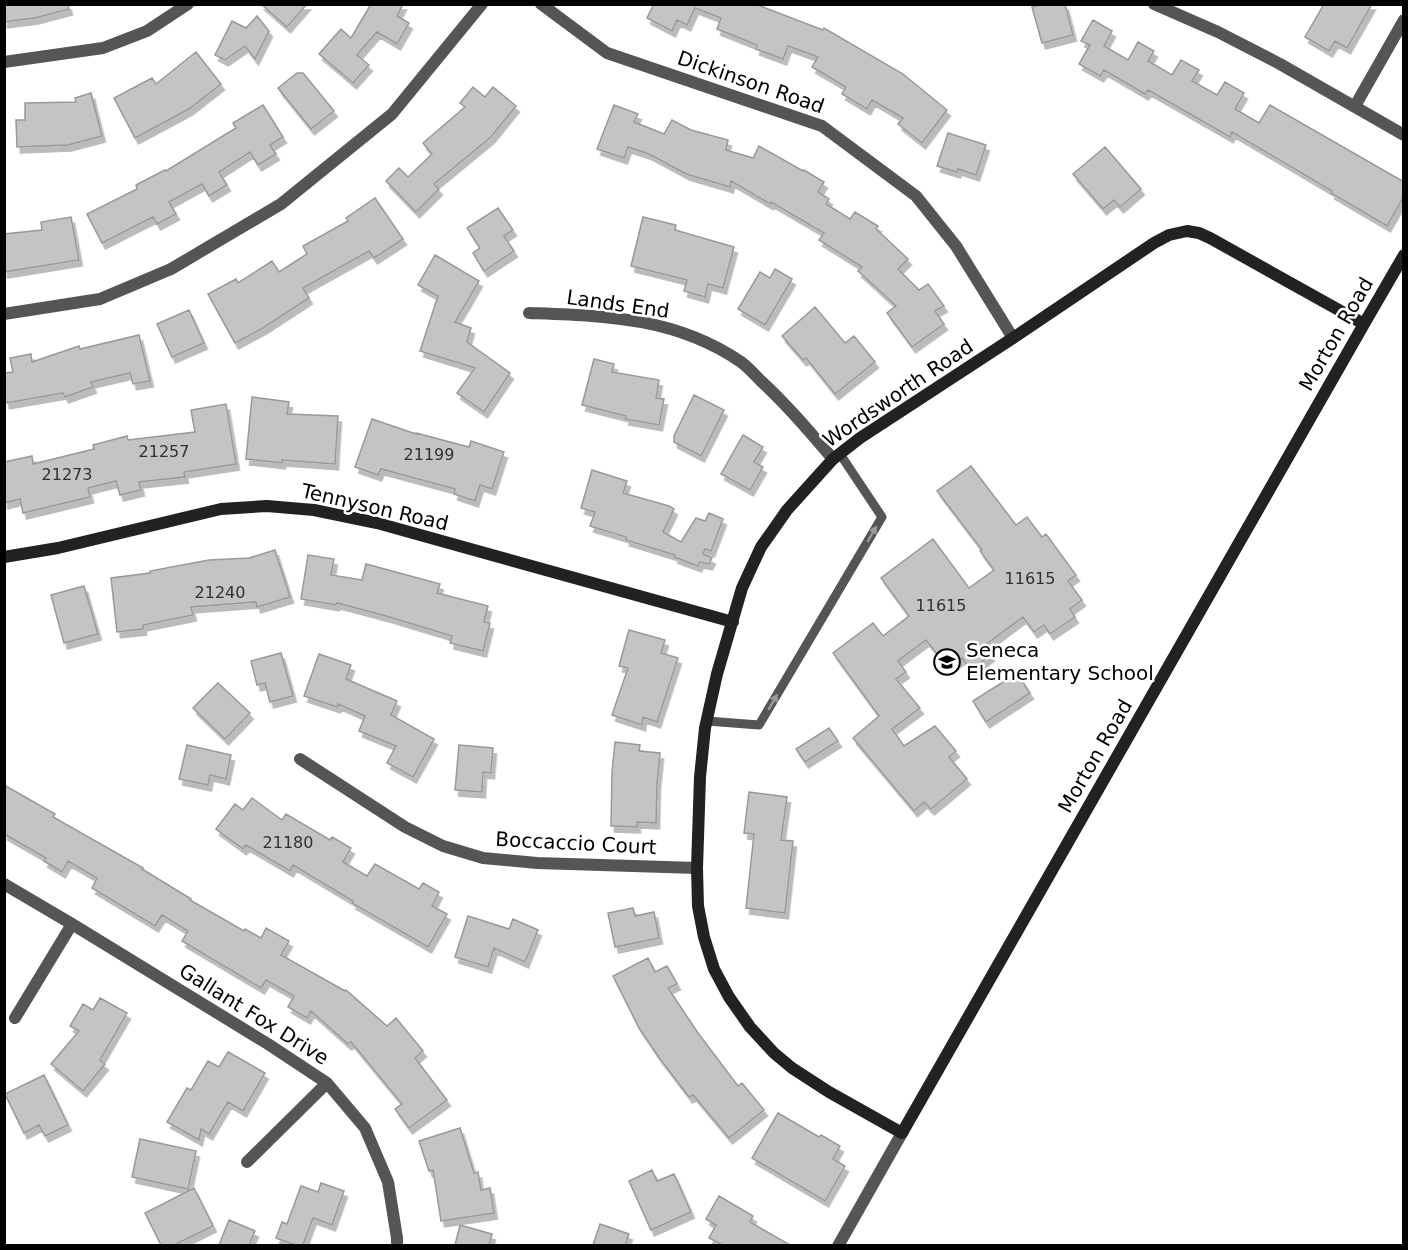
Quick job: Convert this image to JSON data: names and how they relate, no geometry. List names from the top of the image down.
{
  "streets": {
    "street": [
      "Dickinson Road",
      "Lands End",
      "Morton Road",
      "Wordsworth Road",
      "Tennyson Road",
      "Boccaccio Court",
      "Gallant Fox Drive"
    ]
  },
  "crossings": [
    ["Dickinson Road", "Wordsworth Road"],
    ["Lands End", "Wordsworth Road"],
    ["Morton Road", "Wordsworth Road"],
    ["Wordsworth Road", "Tennyson Road"],
    ["Wordsworth Road", "Boccaccio Court"]
  ],
  "places": {
    "school or university": ["Seneca Elementary School"]
  },
  "house_numbers": [
    "21257",
    "21199",
    "21273",
    "11615",
    "21240",
    "11615",
    "21180"
  ]
}
